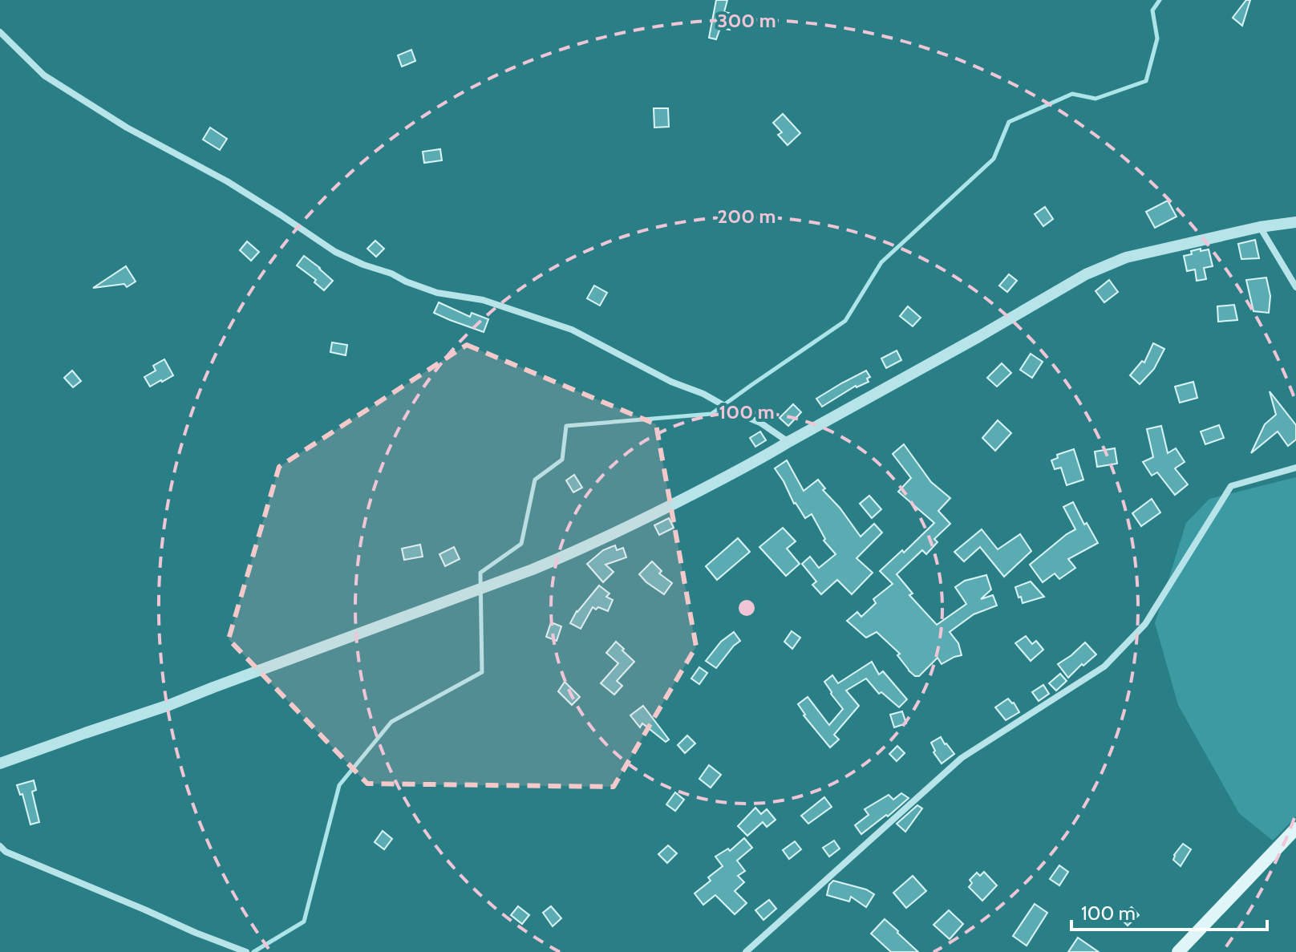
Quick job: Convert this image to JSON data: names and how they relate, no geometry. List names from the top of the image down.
{
  "scale_bar": "100 m",
  "rings": ["300 m", "200 m", "100 m"]
}
